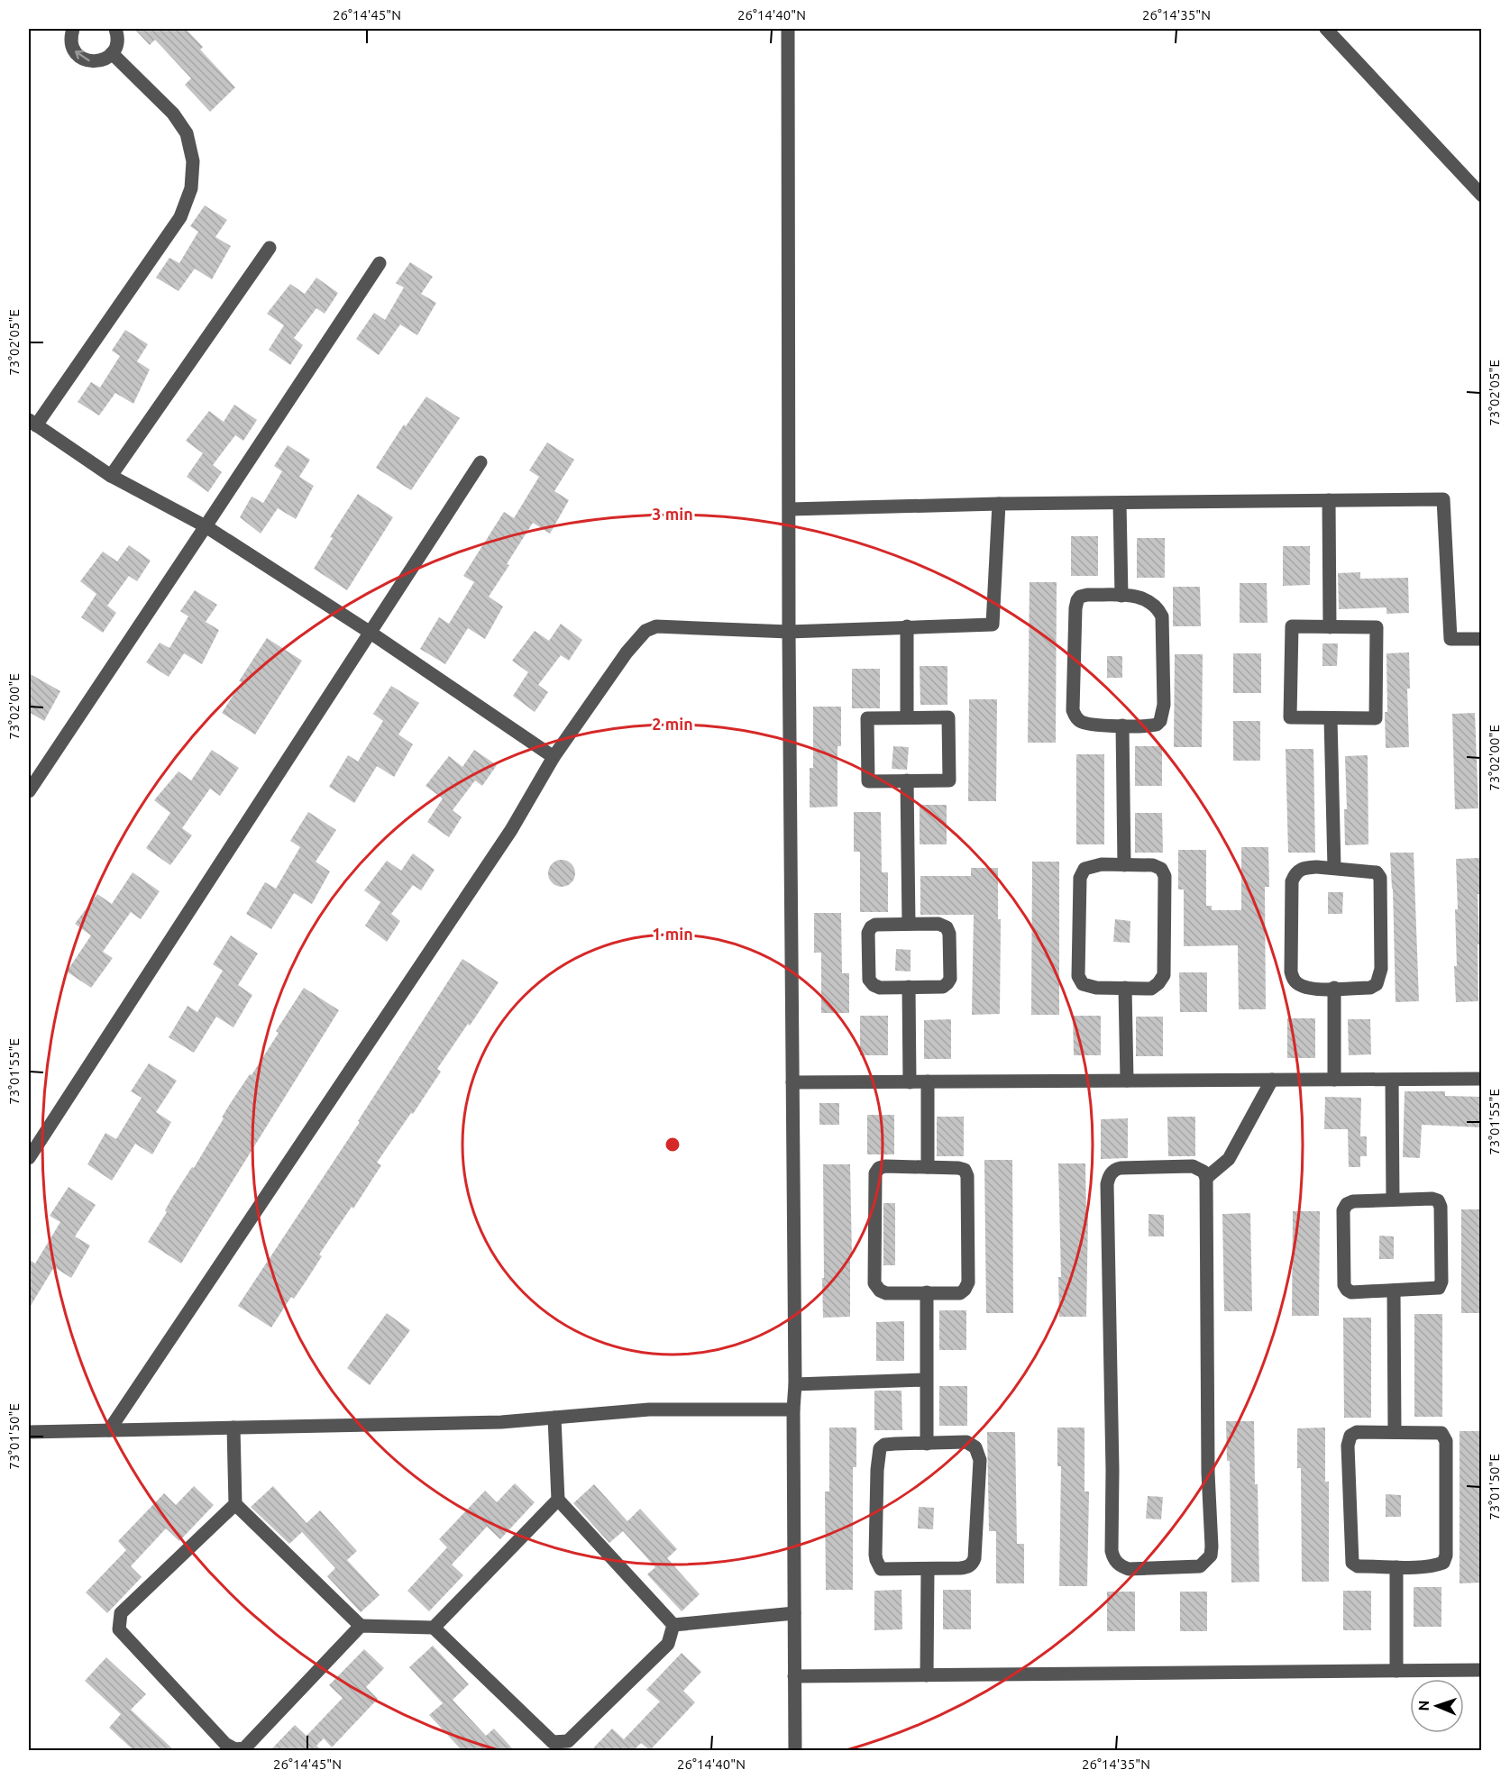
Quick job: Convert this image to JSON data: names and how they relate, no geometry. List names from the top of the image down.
{
  "north": "left",
  "coordinates": [
    "26°14'45\"N",
    "26°14'40\"N",
    "26°14'35\"N",
    "73°02'05\"E",
    "73°02'00\"E",
    "73°01'55\"E",
    "73°01'50\"E"
  ],
  "rings": ["3 min", "2 min", "1 min"]
}
